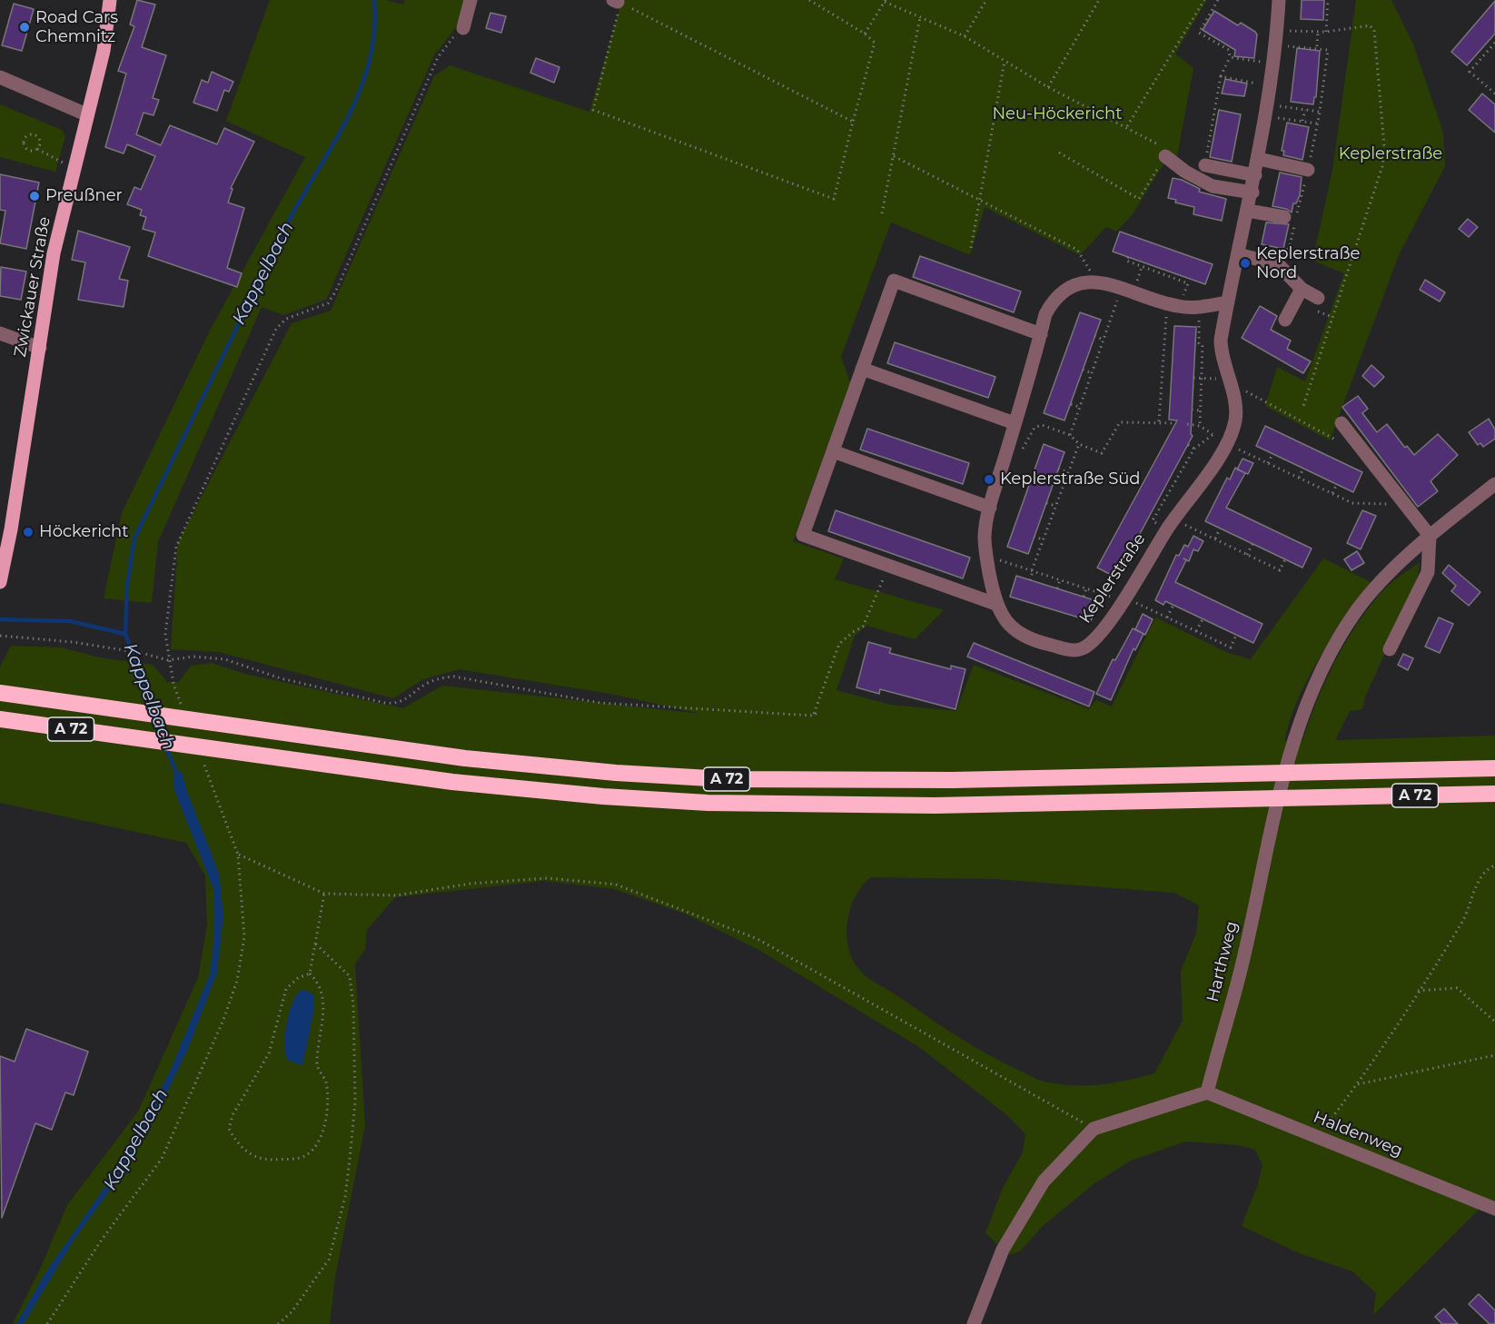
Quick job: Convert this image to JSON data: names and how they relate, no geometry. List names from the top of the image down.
{
  "streets": {
    "highway": ["A 72"],
    "main road": ["Zwickauer Straße"],
    "street": ["Keplerstraße", "Harthweg", "Haldenweg"]
  },
  "crossings": [
    ["Harthweg", "Haldenweg"]
  ],
  "water": ["Kappelbach"],
  "parks": ["Neu-Höckericht", "Keplerstraße"],
  "places": [
    "Road Cars Chemnitz",
    "Preußner",
    "Keplerstraße Nord",
    "Keplerstraße Süd",
    "Höckericht"
  ]
}
